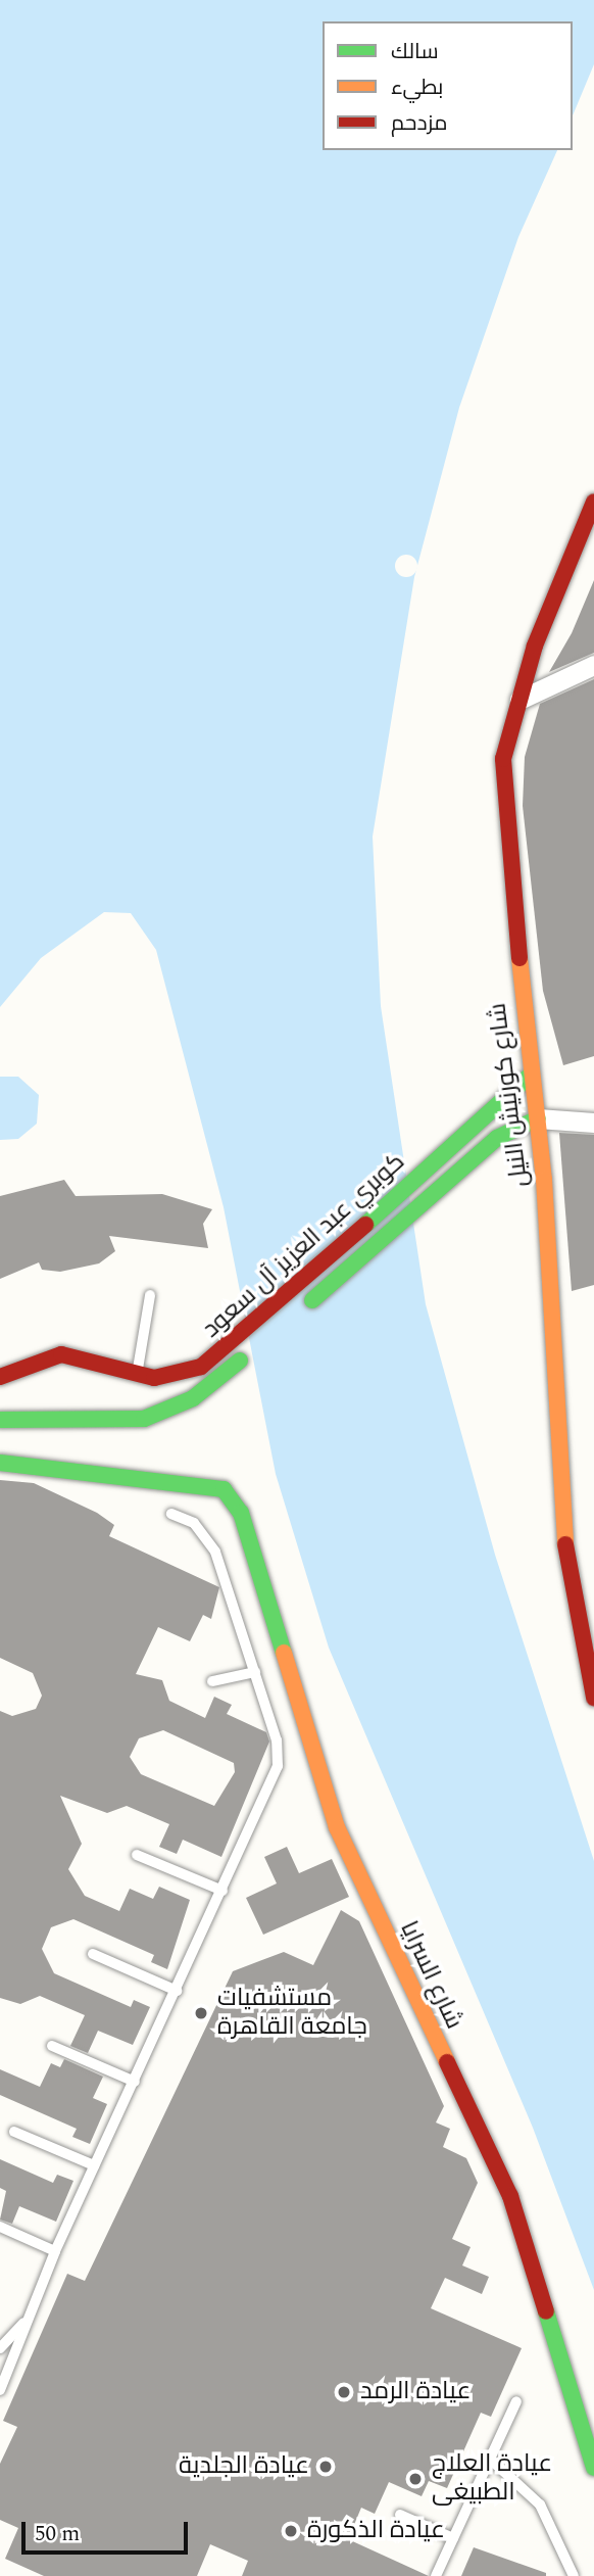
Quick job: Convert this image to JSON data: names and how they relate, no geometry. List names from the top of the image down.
{
  "streets": {
    "main road": ["شارع كورنيش النيل", "كوبري عبد العزيز آل سعود", "شارع السرايا"]
  },
  "crossings": [
    ["شارع كورنيش النيل", "كوبري عبد العزيز آل سعود"]
  ],
  "places": [
    "مستشفيات جامعة القاهرة",
    "عيادة الرمد",
    "عيادة الجلدية",
    "عيادة العلاج الطبيغى",
    "عيادة الذكورة"
  ],
  "legend": ["سالك", "بطيء", "مزدحم"],
  "scale_bar": "50 m"
}
